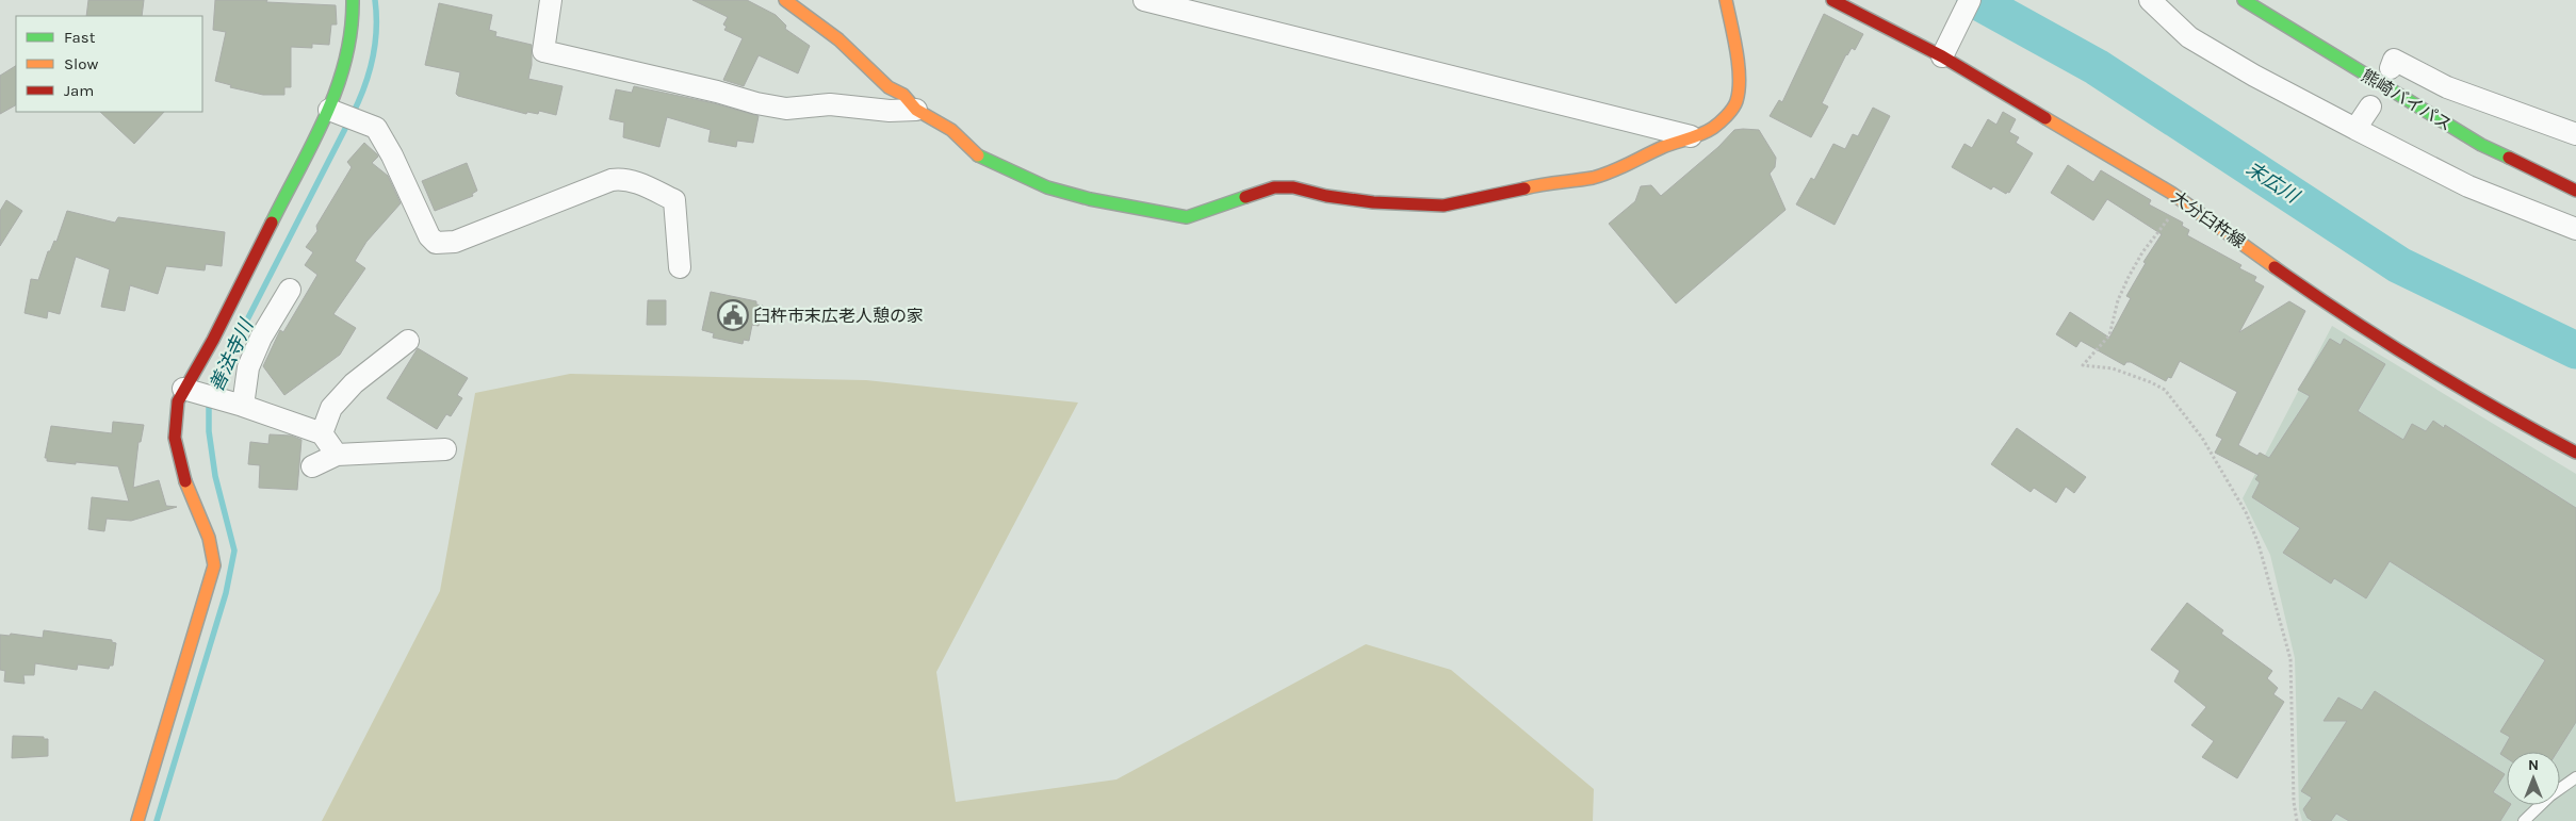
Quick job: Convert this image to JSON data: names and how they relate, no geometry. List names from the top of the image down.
{
  "streets": {
    "main road": ["熊崎バイパス", "大分臼杵線"]
  },
  "water": ["末広川", "善法寺川"],
  "places": {
    "public building": ["臼杵市末広老人憩の家"]
  },
  "legend": ["Fast", "Slow", "Jam"],
  "north": "top"
}
